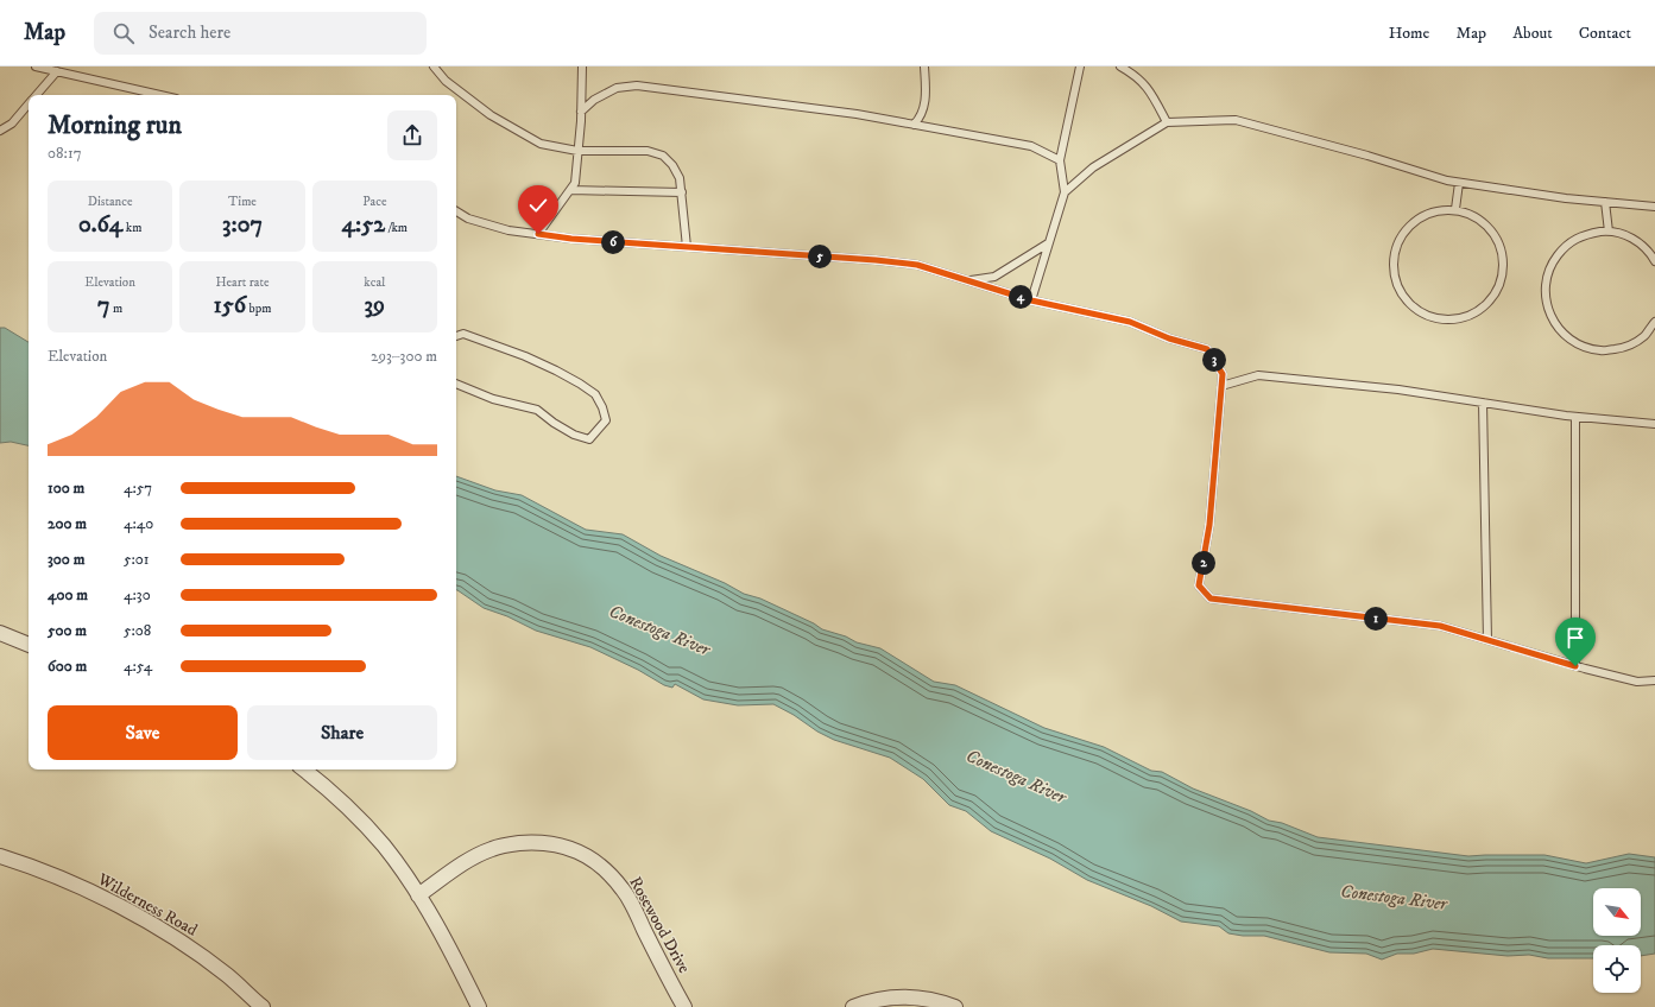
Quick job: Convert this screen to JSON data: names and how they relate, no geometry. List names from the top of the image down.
{
  "streets": {
    "street": ["Wilderness Road", "Rosewood Drive"]
  },
  "water": ["Conestoga River"],
  "north": "bottom right",
  "page": {
    "header": "Map",
    "search": "Search here",
    "nav": [
      "Home",
      "Map",
      "About",
      "Contact"
    ],
    "heading": ["Morning run", "08:17"],
    "stats": [
      ["Distance", "0.64 km"],
      ["Time", "3:07"],
      ["Pace", "4:52 /km"],
      ["Elevation", "7 m"],
      ["Heart rate", "156 bpm"],
      ["kcal", "39"]
    ],
    "pins": [
      "6",
      "5",
      "4",
      "3",
      "2",
      "1"
    ],
    "chart": ["Elevation", "293–300 m"],
    "list": [
      {
        "name": "100 m",
        "note": "4:57"
      },
      {
        "name": "200 m",
        "note": "4:40"
      },
      {
        "name": "300 m",
        "note": "5:01"
      },
      {
        "name": "400 m",
        "note": "4:30"
      },
      {
        "name": "500 m",
        "note": "5:08"
      },
      {
        "name": "600 m",
        "note": "4:54"
      }
    ],
    "buttons": ["Save", "Share"]
  }
}
